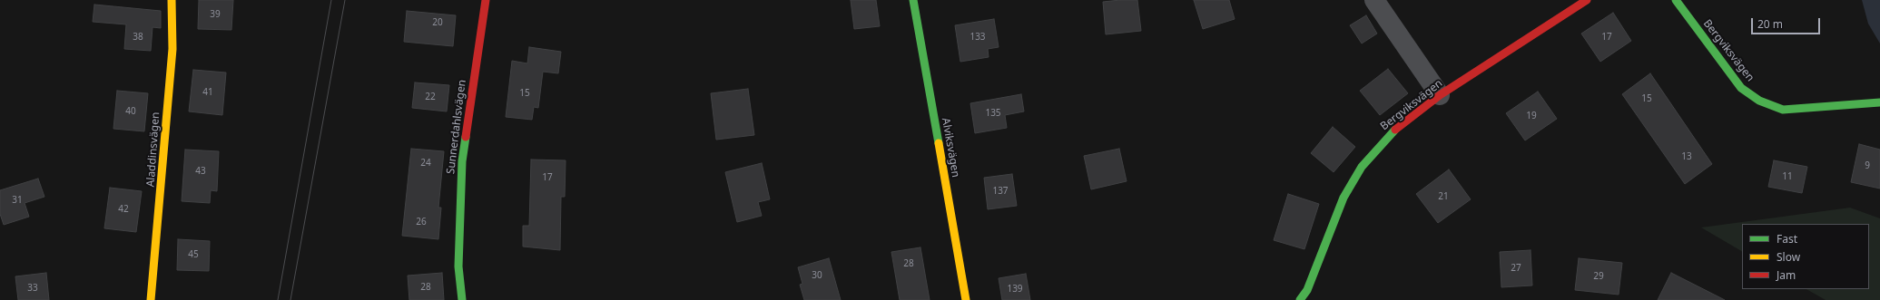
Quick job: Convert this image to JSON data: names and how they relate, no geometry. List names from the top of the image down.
{
  "streets": {
    "street": [
      "Bergviksvägen",
      "Sunnerdahlsvägen",
      "Alviksvägen",
      "Aladdinsvägen"
    ]
  },
  "house_numbers": [
    "39",
    "20",
    "38",
    "133",
    "17",
    "41",
    "15",
    "22",
    "15",
    "40",
    "135",
    "19",
    "13",
    "24",
    "9",
    "43",
    "11",
    "17",
    "137",
    "21",
    "31",
    "42",
    "26",
    "45",
    "28",
    "27",
    "30",
    "29",
    "28",
    "33",
    "139"
  ],
  "legend": ["Fast", "Slow", "Jam"],
  "scale_bar": "20 m"
}
